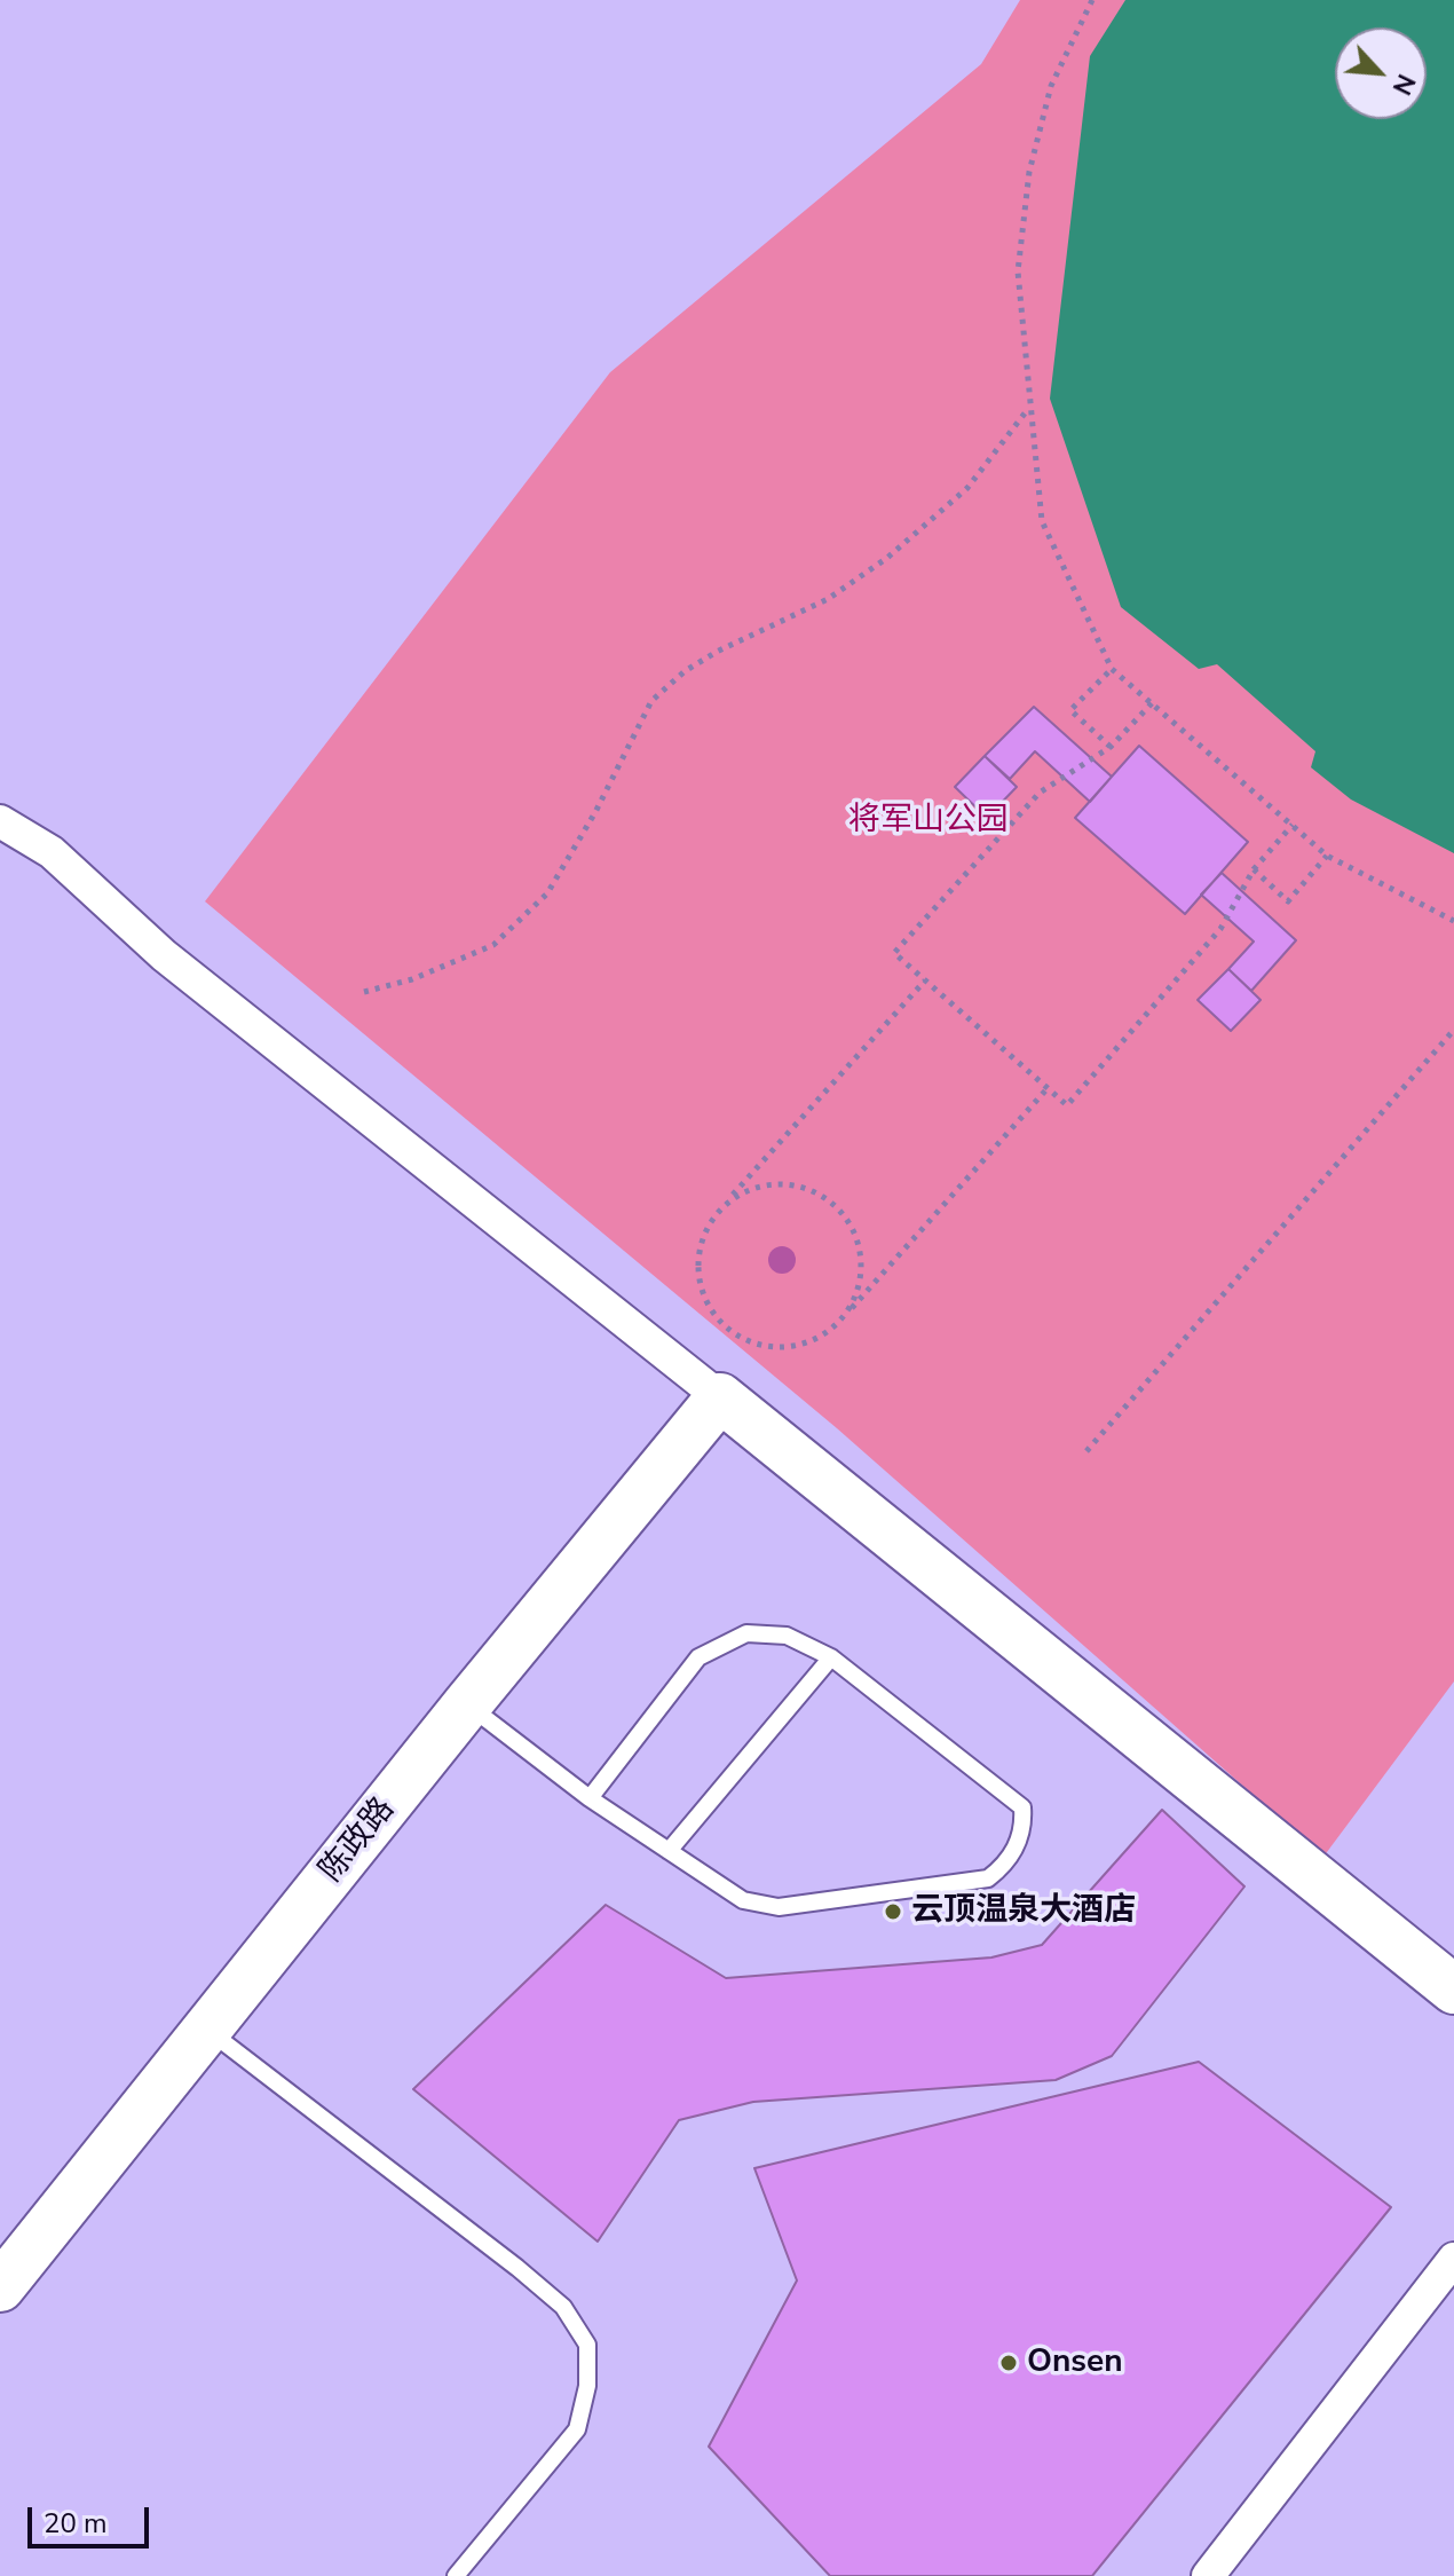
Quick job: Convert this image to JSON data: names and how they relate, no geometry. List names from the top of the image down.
{
  "streets": {
    "street": ["陈政路"]
  },
  "parks": ["将军山公园"],
  "places": ["云顶温泉大酒店", "Onsen"],
  "scale_bar": "20 m",
  "north": "bottom right"
}
